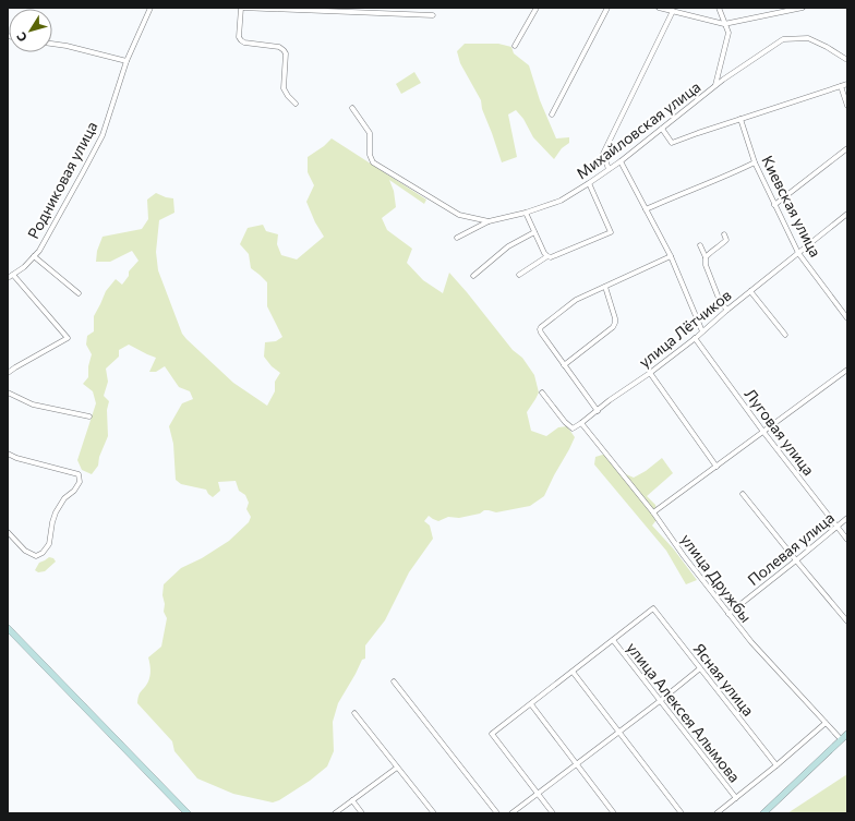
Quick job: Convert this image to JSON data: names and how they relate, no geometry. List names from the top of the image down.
{
  "streets": {
    "street": [
      "Михайловская улица",
      "Родниковая улица",
      "Киевская улица",
      "улица Лётчиков",
      "Луговая улица",
      "Полевая улица",
      "улица Дружбы",
      "Ясная улица",
      "улица Алексея Алымова"
    ]
  },
  "crossings": [
    ["Киевская улица", "улица Лётчиков"],
    ["улица Лётчиков", "Луговая улица"],
    ["улица Лётчиков", "улица Дружбы"],
    ["Луговая улица", "Полевая улица"],
    ["Полевая улица", "улица Дружбы"],
    ["Ясная улица", "улица Алексея Алымова"]
  ],
  "north": "bottom left"
}
